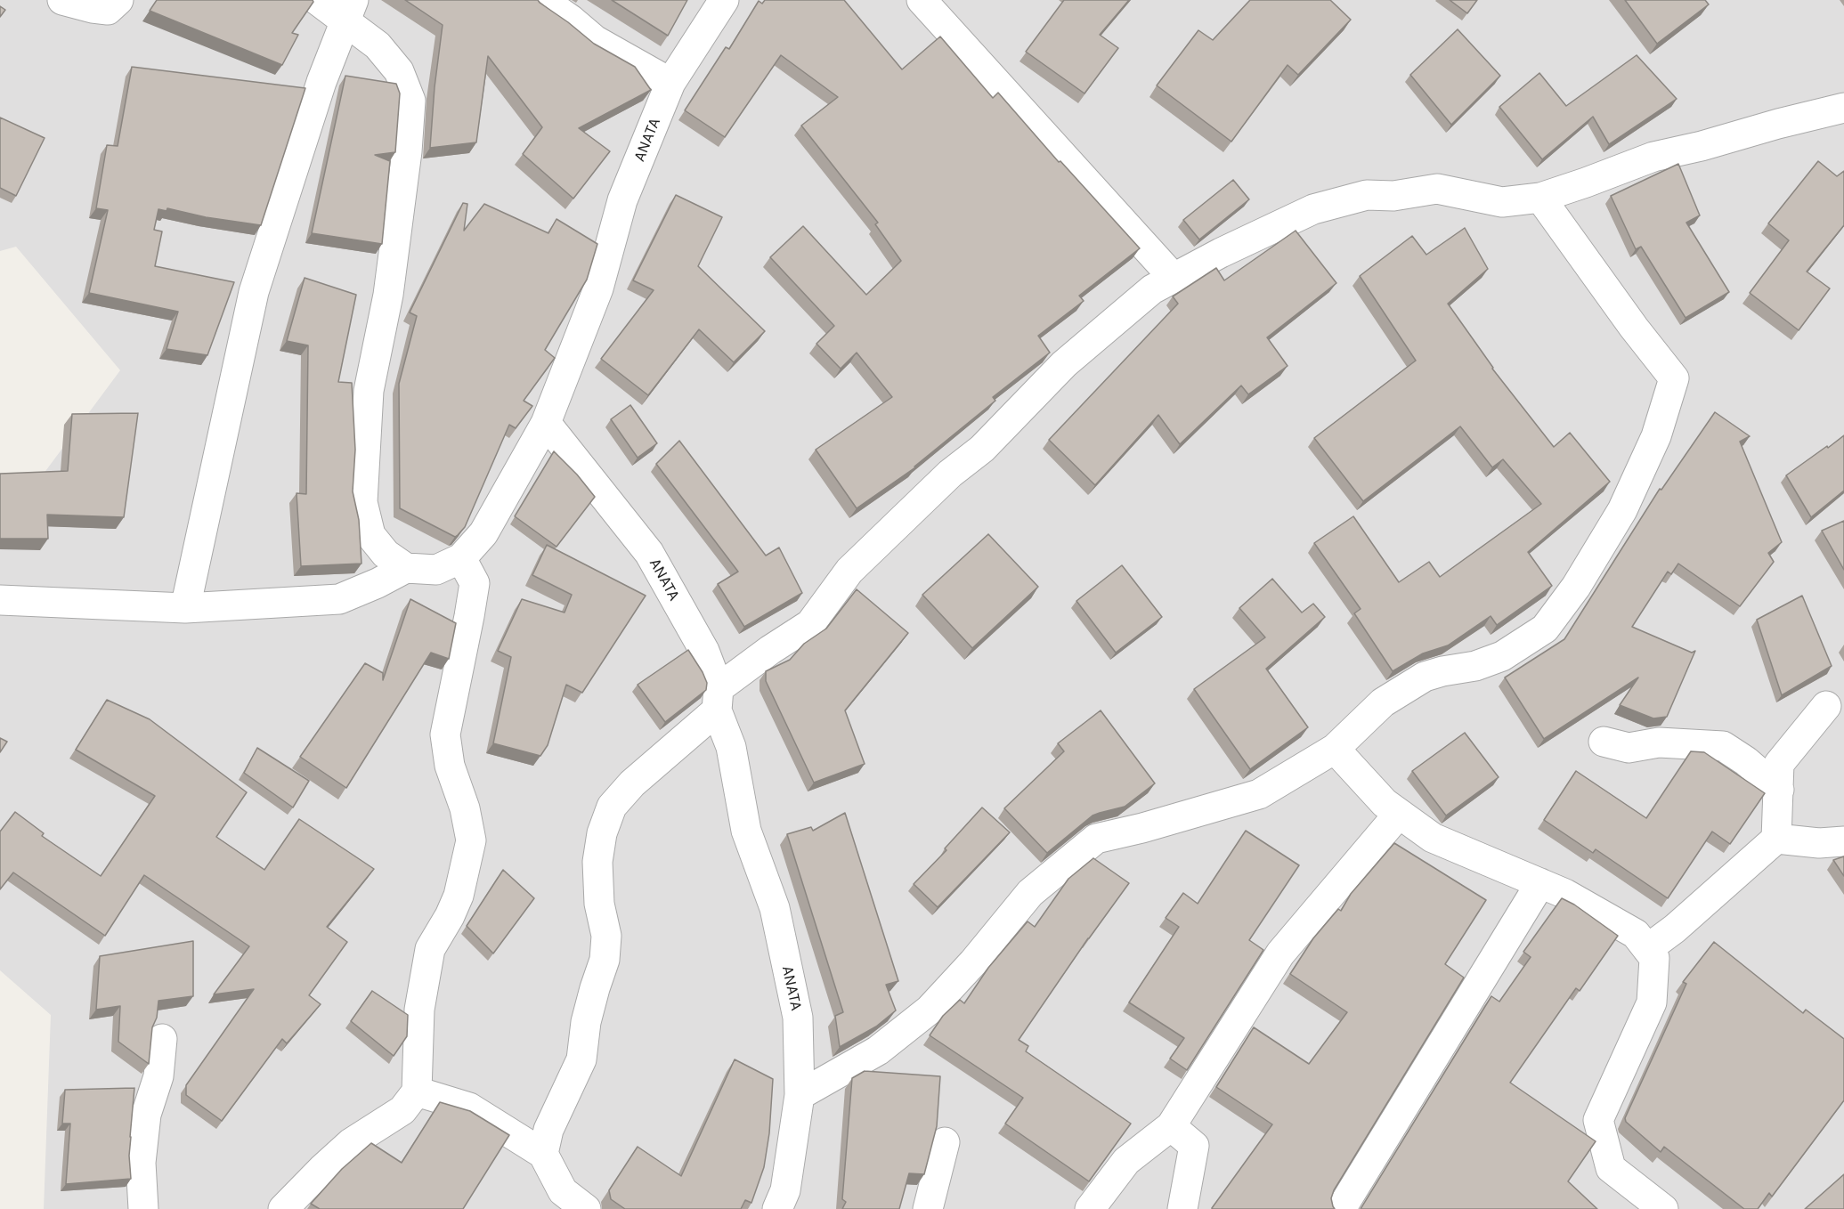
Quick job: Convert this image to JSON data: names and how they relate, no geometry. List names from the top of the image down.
{
  "streets": {
    "street": ["ANATA"]
  }
}
